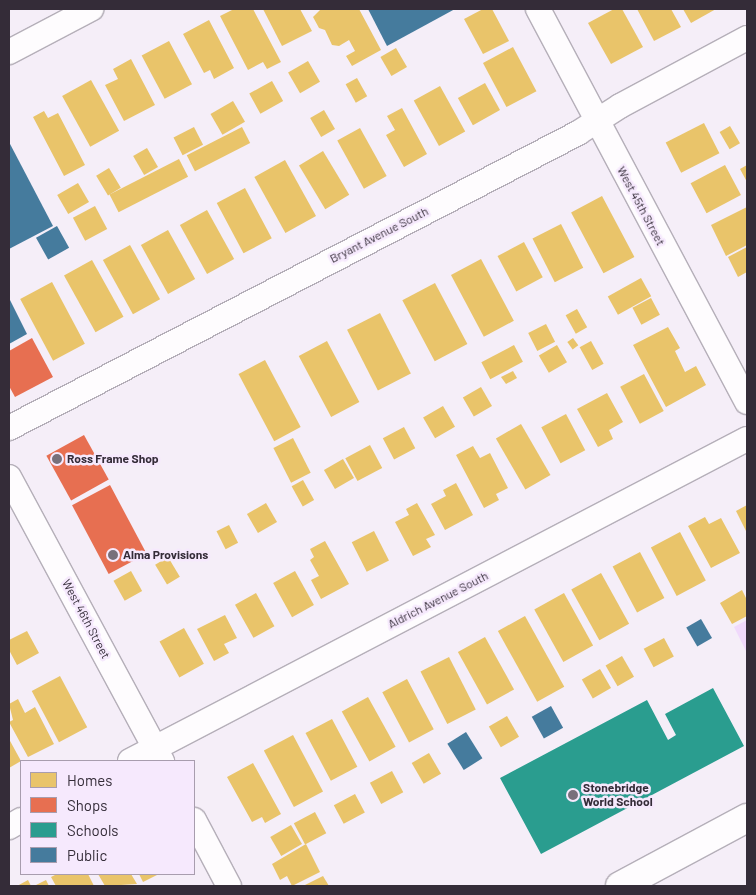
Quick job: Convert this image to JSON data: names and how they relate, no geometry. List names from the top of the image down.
{
  "streets": {
    "street": [
      "West 45th Street",
      "Bryant Avenue South",
      "Aldrich Avenue South",
      "West 46th Street"
    ]
  },
  "crossings": [
    ["West 45th Street", "Bryant Avenue South"],
    ["Aldrich Avenue South", "West 46th Street"]
  ],
  "places": ["Ross Frame Shop", "Alma Provisions", "Stonebridge World School"],
  "legend": [
    "Homes",
    "Shops",
    "Schools",
    "Public"
  ]
}
